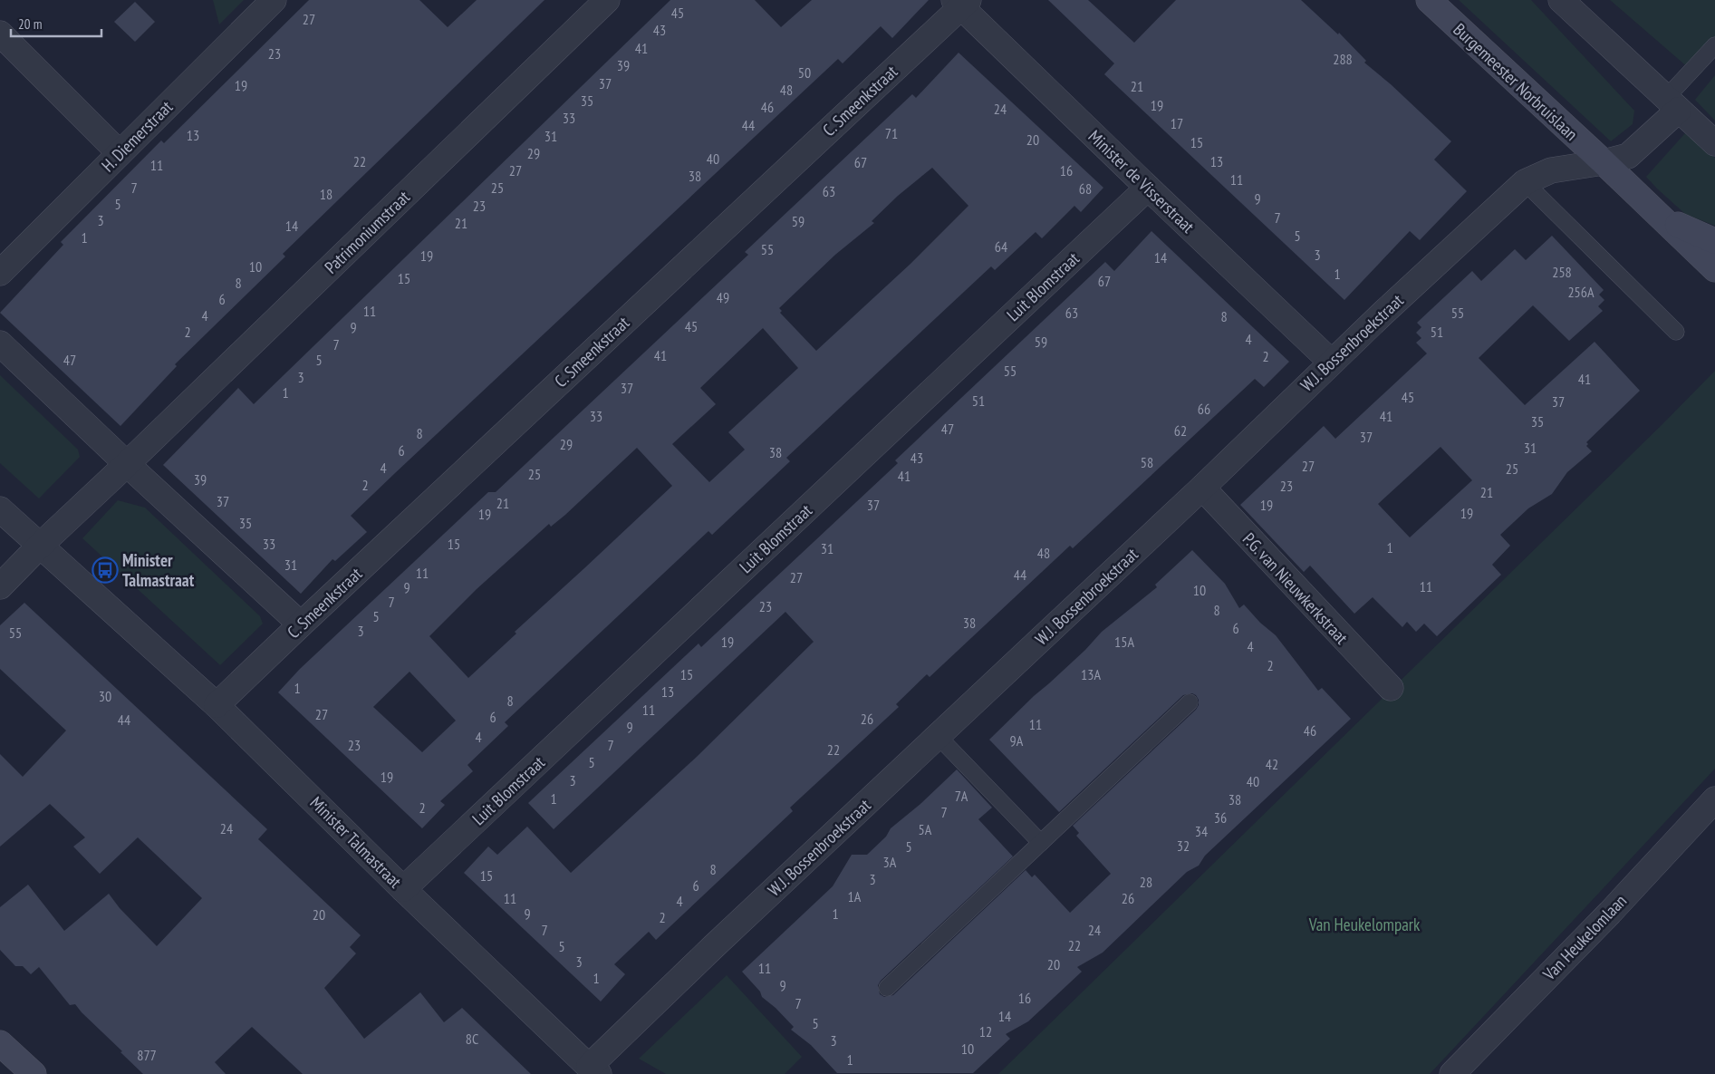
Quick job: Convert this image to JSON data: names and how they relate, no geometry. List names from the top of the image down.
{
  "streets": {
    "main road": ["Burgemeester Norbruislaan"],
    "street": [
      "C. Smeenkstraat",
      "H. Diemerstraat",
      "Minister de Visserstraat",
      "Patrimoniumstraat",
      "Luit Blomstraat",
      "W.J. Bossenbroekstraat",
      "P.G. van Nieuwkerkstraat",
      "Minister Talmastraat",
      "Van Heukelomlaan"
    ]
  },
  "crossings": [
    ["Burgemeester Norbruislaan", "W.J. Bossenbroekstraat"],
    ["C. Smeenkstraat", "Minister de Visserstraat"],
    ["C. Smeenkstraat", "Minister Talmastraat"],
    ["Minister de Visserstraat", "Luit Blomstraat"],
    ["Minister de Visserstraat", "W.J. Bossenbroekstraat"],
    ["Luit Blomstraat", "Minister Talmastraat"],
    ["W.J. Bossenbroekstraat", "P.G. van Nieuwkerkstraat"],
    ["W.J. Bossenbroekstraat", "Minister Talmastraat"]
  ],
  "parks": ["Van Heukelompark"],
  "places": {
    "bus stop": ["Minister Talmastraat"]
  },
  "house_numbers": [
    "45",
    "27",
    "43",
    "41",
    "23",
    "288",
    "39",
    "50",
    "37",
    "19",
    "21",
    "48",
    "35",
    "19",
    "46",
    "24",
    "33",
    "17",
    "44",
    "71",
    "13",
    "31",
    "20",
    "15",
    "29",
    "40",
    "22",
    "13",
    "67",
    "11",
    "27",
    "16",
    "38",
    "11",
    "7",
    "25",
    "68",
    "63",
    "18",
    "9",
    "5",
    "23",
    "7",
    "3",
    "59",
    "21",
    "14",
    "5",
    "1",
    "64",
    "55",
    "3",
    "19",
    "14",
    "10",
    "258",
    "1",
    "15",
    "67",
    "8",
    "256A",
    "49",
    "6",
    "11",
    "63",
    "55",
    "4",
    "8",
    "45",
    "9",
    "2",
    "51",
    "4",
    "59",
    "7",
    "41",
    "2",
    "47",
    "5",
    "55",
    "3",
    "41",
    "37",
    "1",
    "45",
    "51",
    "37",
    "66",
    "33",
    "41",
    "35",
    "47",
    "62",
    "8",
    "37",
    "29",
    "31",
    "6",
    "38",
    "43",
    "58",
    "27",
    "4",
    "25",
    "25",
    "41",
    "39",
    "2",
    "23",
    "21",
    "37",
    "21",
    "37",
    "19",
    "19",
    "19",
    "35",
    "33",
    "15",
    "1",
    "31",
    "48",
    "31",
    "11",
    "44",
    "27",
    "11",
    "9",
    "10",
    "7",
    "23",
    "8",
    "5",
    "38",
    "6",
    "3",
    "55",
    "19",
    "15A",
    "4",
    "2",
    "15",
    "13A",
    "1",
    "13",
    "30",
    "8",
    "11",
    "27",
    "6",
    "26",
    "44",
    "11",
    "9",
    "46",
    "4",
    "9A",
    "23",
    "7",
    "22",
    "5",
    "42",
    "19",
    "3",
    "40",
    "7A",
    "1",
    "38",
    "2",
    "7",
    "36",
    "24",
    "5A",
    "34",
    "32",
    "5",
    "3A",
    "8",
    "15",
    "3",
    "28",
    "6",
    "1A",
    "11",
    "26",
    "4",
    "9",
    "1",
    "20",
    "2",
    "7",
    "24",
    "22",
    "5",
    "3",
    "20",
    "11",
    "1",
    "9",
    "16",
    "7",
    "14",
    "5",
    "12",
    "8C",
    "3",
    "10",
    "877",
    "1"
  ],
  "scale_bar": "20 m"
}
